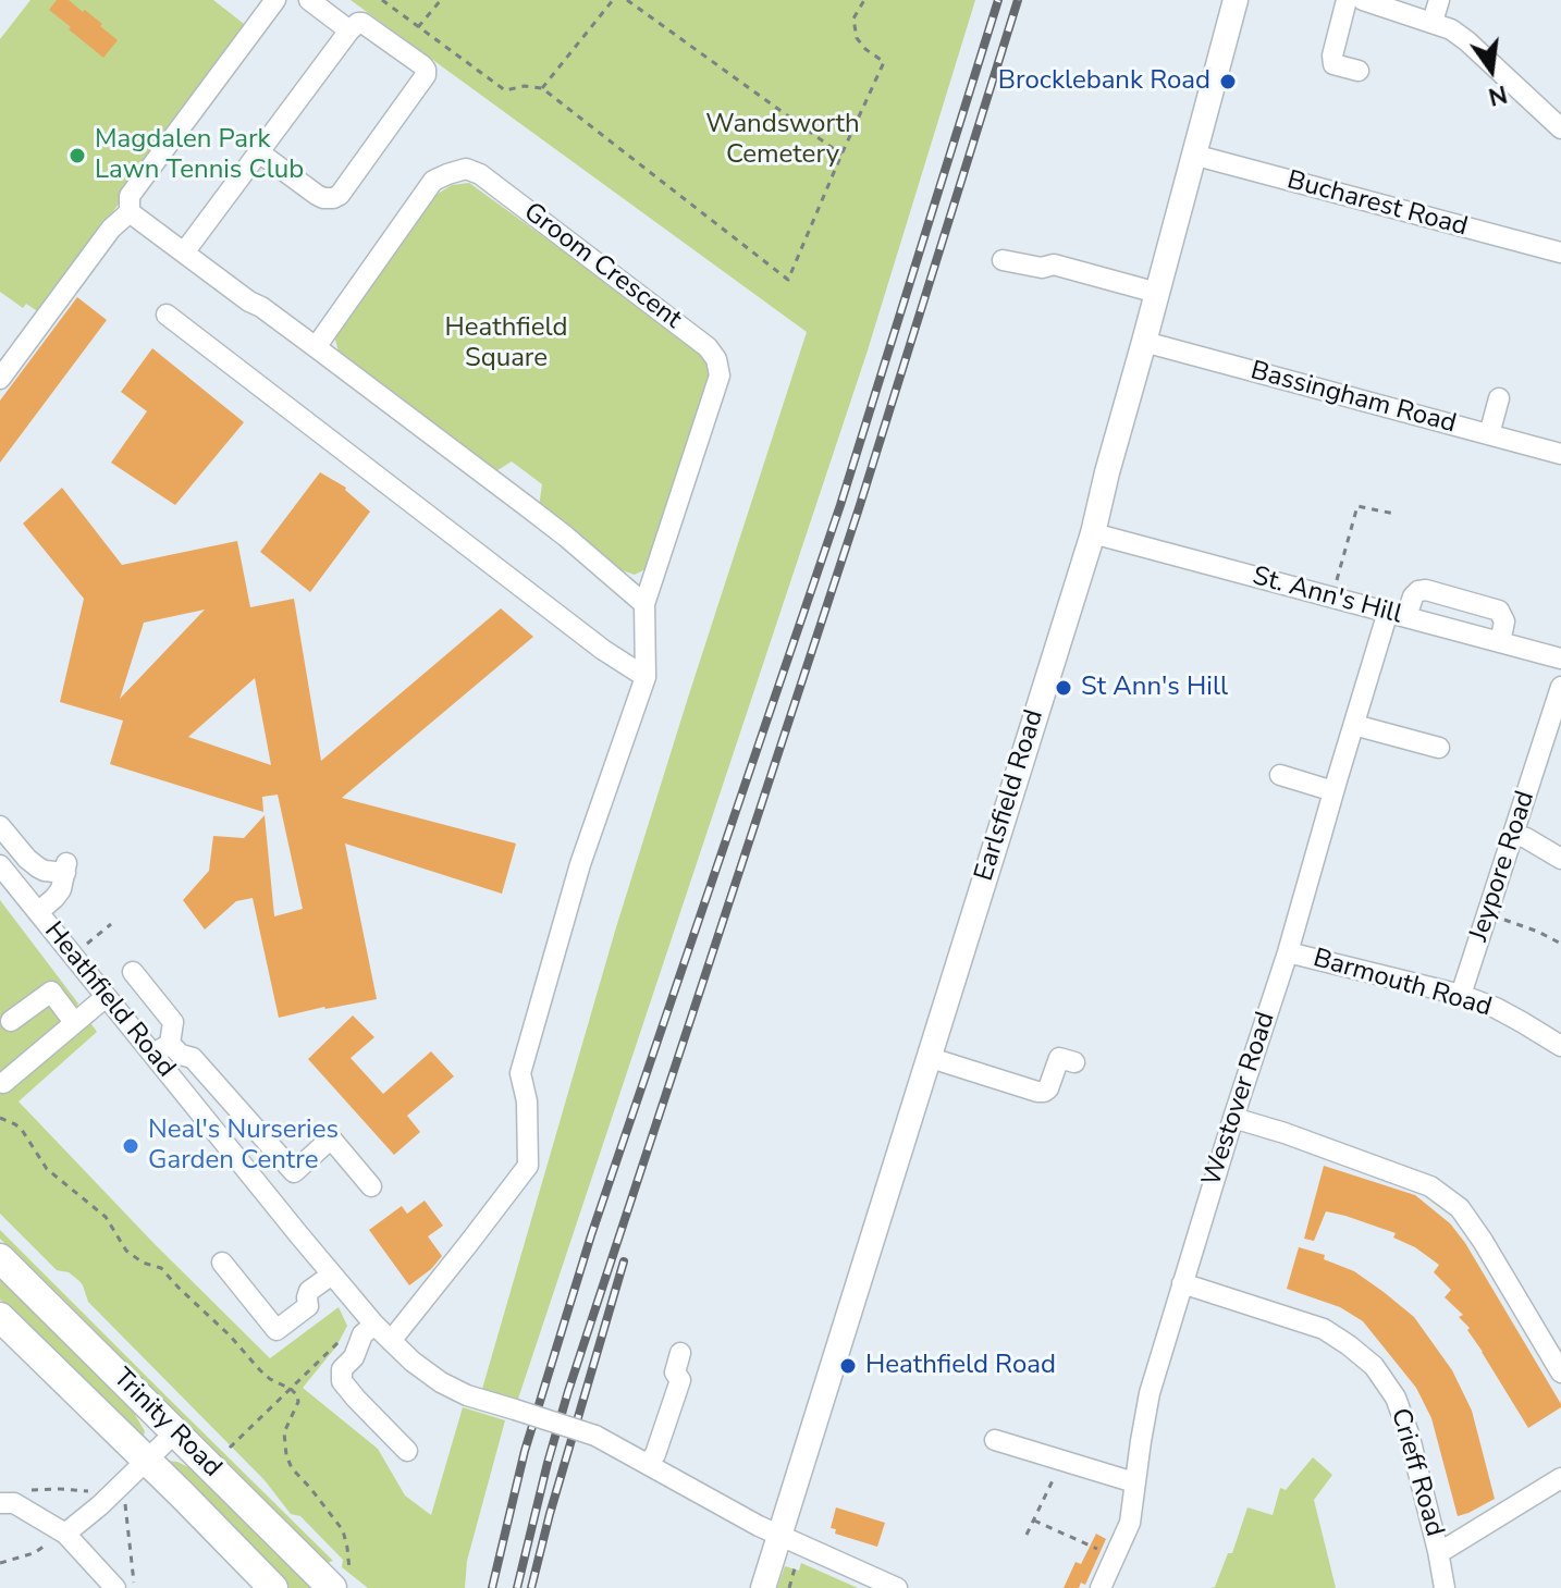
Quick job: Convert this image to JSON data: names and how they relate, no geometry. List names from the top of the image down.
{
  "streets": {
    "highway": ["Trinity Road"],
    "main road": ["Earlsfield Road"],
    "street": [
      "Bucharest Road",
      "Groom Crescent",
      "Bassingham Road",
      "St. Ann's Hill",
      "Jeypore Road",
      "Barmouth Road",
      "Heathfield Road",
      "Westover Road",
      "Crieff Road"
    ]
  },
  "crossings": [
    ["Bucharest Road", "Earlsfield Road"],
    ["Bassingham Road", "Earlsfield Road"],
    ["St. Ann's Hill", "Earlsfield Road"],
    ["St. Ann's Hill", "Westover Road"],
    ["Earlsfield Road", "Heathfield Road"],
    ["Jeypore Road", "Barmouth Road"],
    ["Barmouth Road", "Westover Road"],
    ["Westover Road", "Crieff Road"]
  ],
  "parks": ["Wandsworth Cemetery", "Heathfield Square"],
  "places": [
    "Brocklebank Road",
    "Magdalen Park Lawn Tennis Club",
    "St Ann's Hill",
    "Neal's Nurseries Garden Centre",
    "Heathfield Road"
  ],
  "north": "bottom"
}
